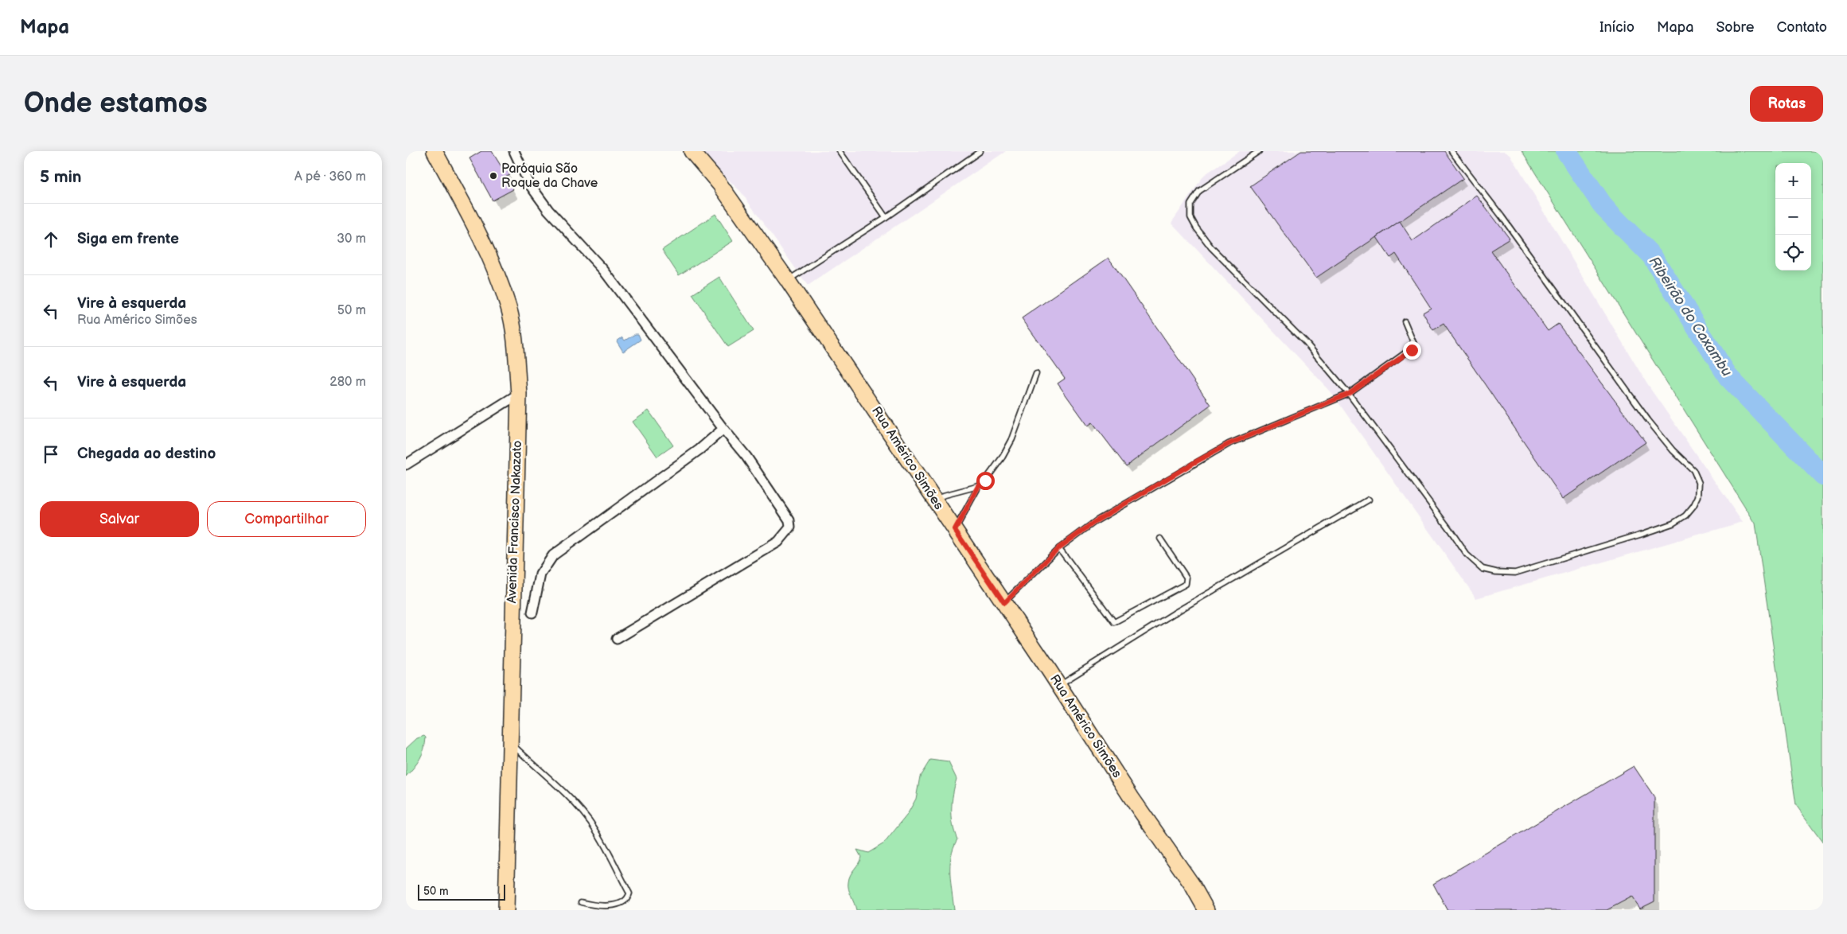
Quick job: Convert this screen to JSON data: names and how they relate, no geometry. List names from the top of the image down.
{
  "streets": {
    "main road": ["Rua Américo Simões", "Avenida Francisco Nakazato"]
  },
  "water": ["Ribeirão do Caxambu"],
  "places": ["Paróquia São Roque da Chave"],
  "scale_bar": "50 m",
  "page": {
    "header": "Mapa",
    "nav": [
      "Início",
      "Mapa",
      "Sobre",
      "Contato"
    ],
    "buttons": [
      "Rotas",
      ["Salvar", "Compartilhar"]
    ],
    "title": "Onde estamos",
    "heading": ["5 min", "A pé · 360 m"],
    "map_buttons": ["+", "−"],
    "list": [
      ["Siga em frente", "30 m"],
      ["Vire à esquerda", "Rua Américo Simões", "50 m"],
      ["Vire à esquerda", "280 m"],
      "Chegada ao destino"
    ],
    "scale": "50 m"
  }
}
